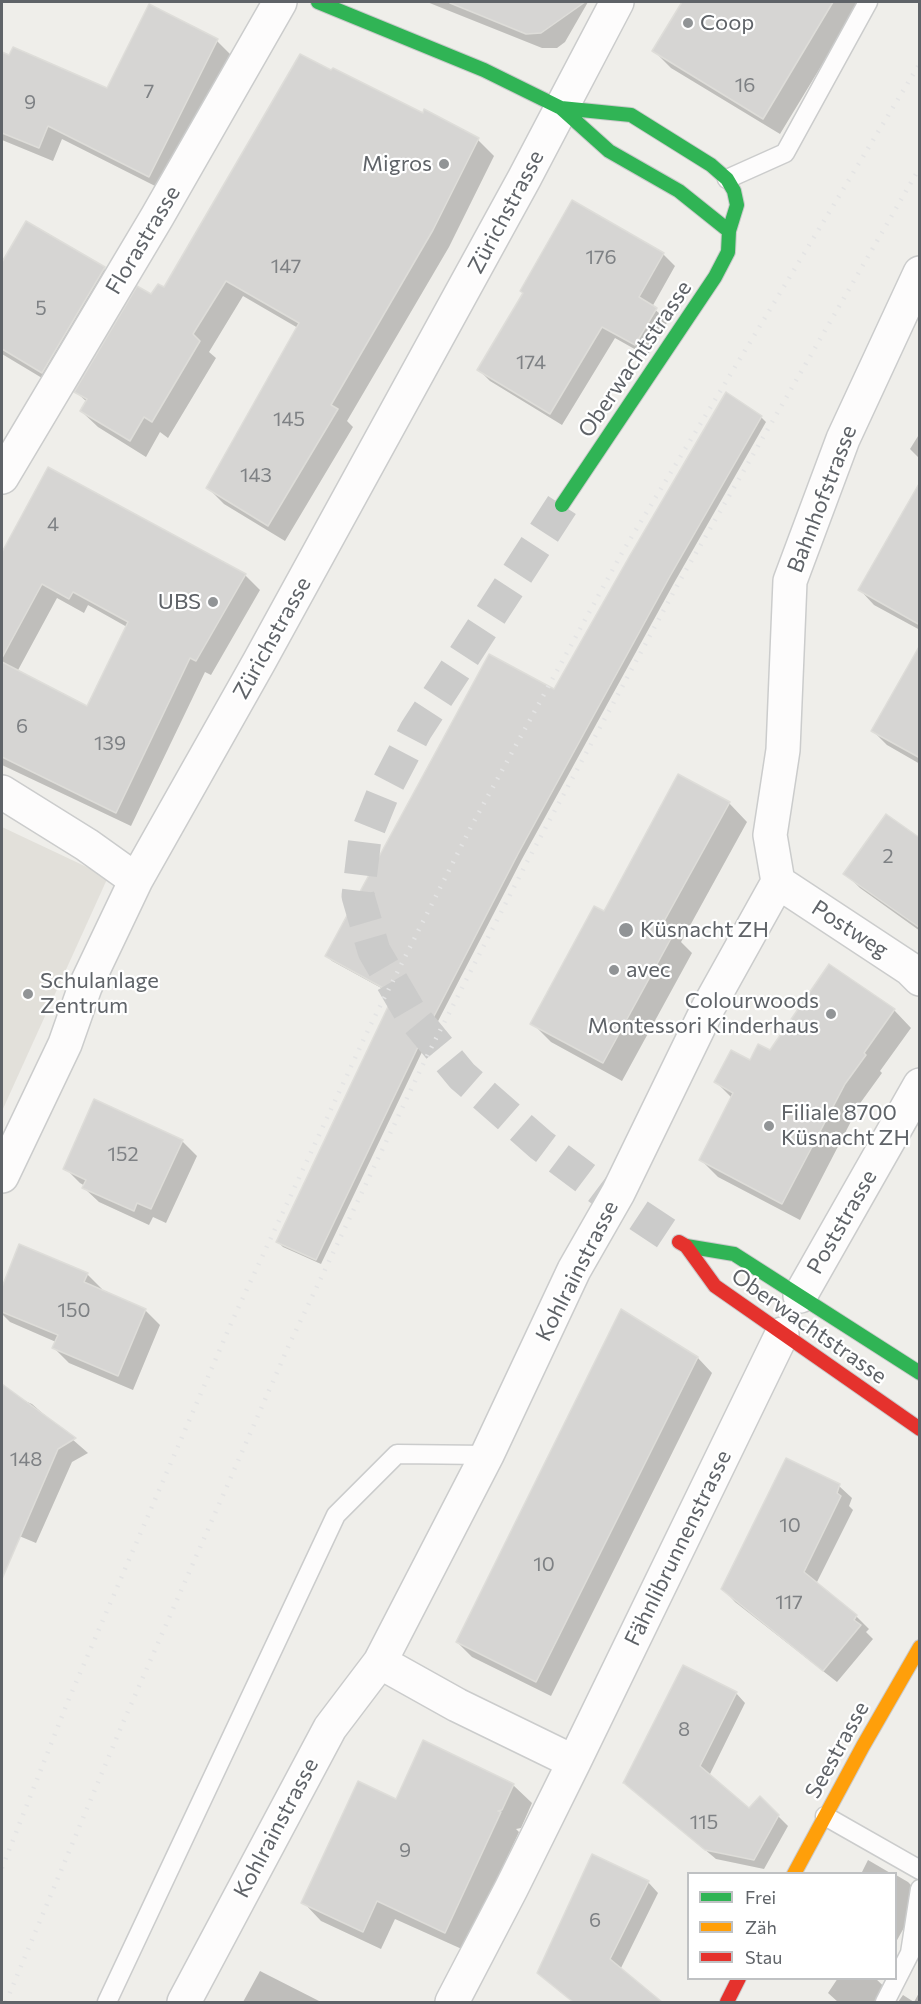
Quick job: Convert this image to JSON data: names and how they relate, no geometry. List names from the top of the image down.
{
  "streets": {
    "main road": ["Oberwachtstrasse", "Seestrasse"],
    "street": [
      "Zürichstrasse",
      "Florastrasse",
      "Bahnhofstrasse",
      "Postweg",
      "Poststrasse",
      "Kohlrainstrasse",
      "Fähnlibrunnenstrasse"
    ]
  },
  "crossings": [
    ["Oberwachtstrasse", "Poststrasse"],
    ["Oberwachtstrasse", "Fähnlibrunnenstrasse"],
    ["Bahnhofstrasse", "Postweg"],
    ["Bahnhofstrasse", "Kohlrainstrasse"],
    ["Postweg", "Kohlrainstrasse"]
  ],
  "places": [
    "Coop",
    "Migros",
    "UBS",
    "Küsnacht ZH",
    "avec",
    "Schulanlage Zentrum",
    "Colourwoods Montessori Kinderhaus",
    "Filiale 8700 Küsnacht ZH"
  ],
  "house_numbers": [
    "16",
    "7",
    "9",
    "176",
    "147",
    "5",
    "174",
    "145",
    "143",
    "4",
    "6",
    "139",
    "2",
    "152",
    "150",
    "148",
    "10",
    "10",
    "117",
    "8",
    "115",
    "9",
    "6"
  ],
  "legend": ["Frei", "Zäh", "Stau"]
}
